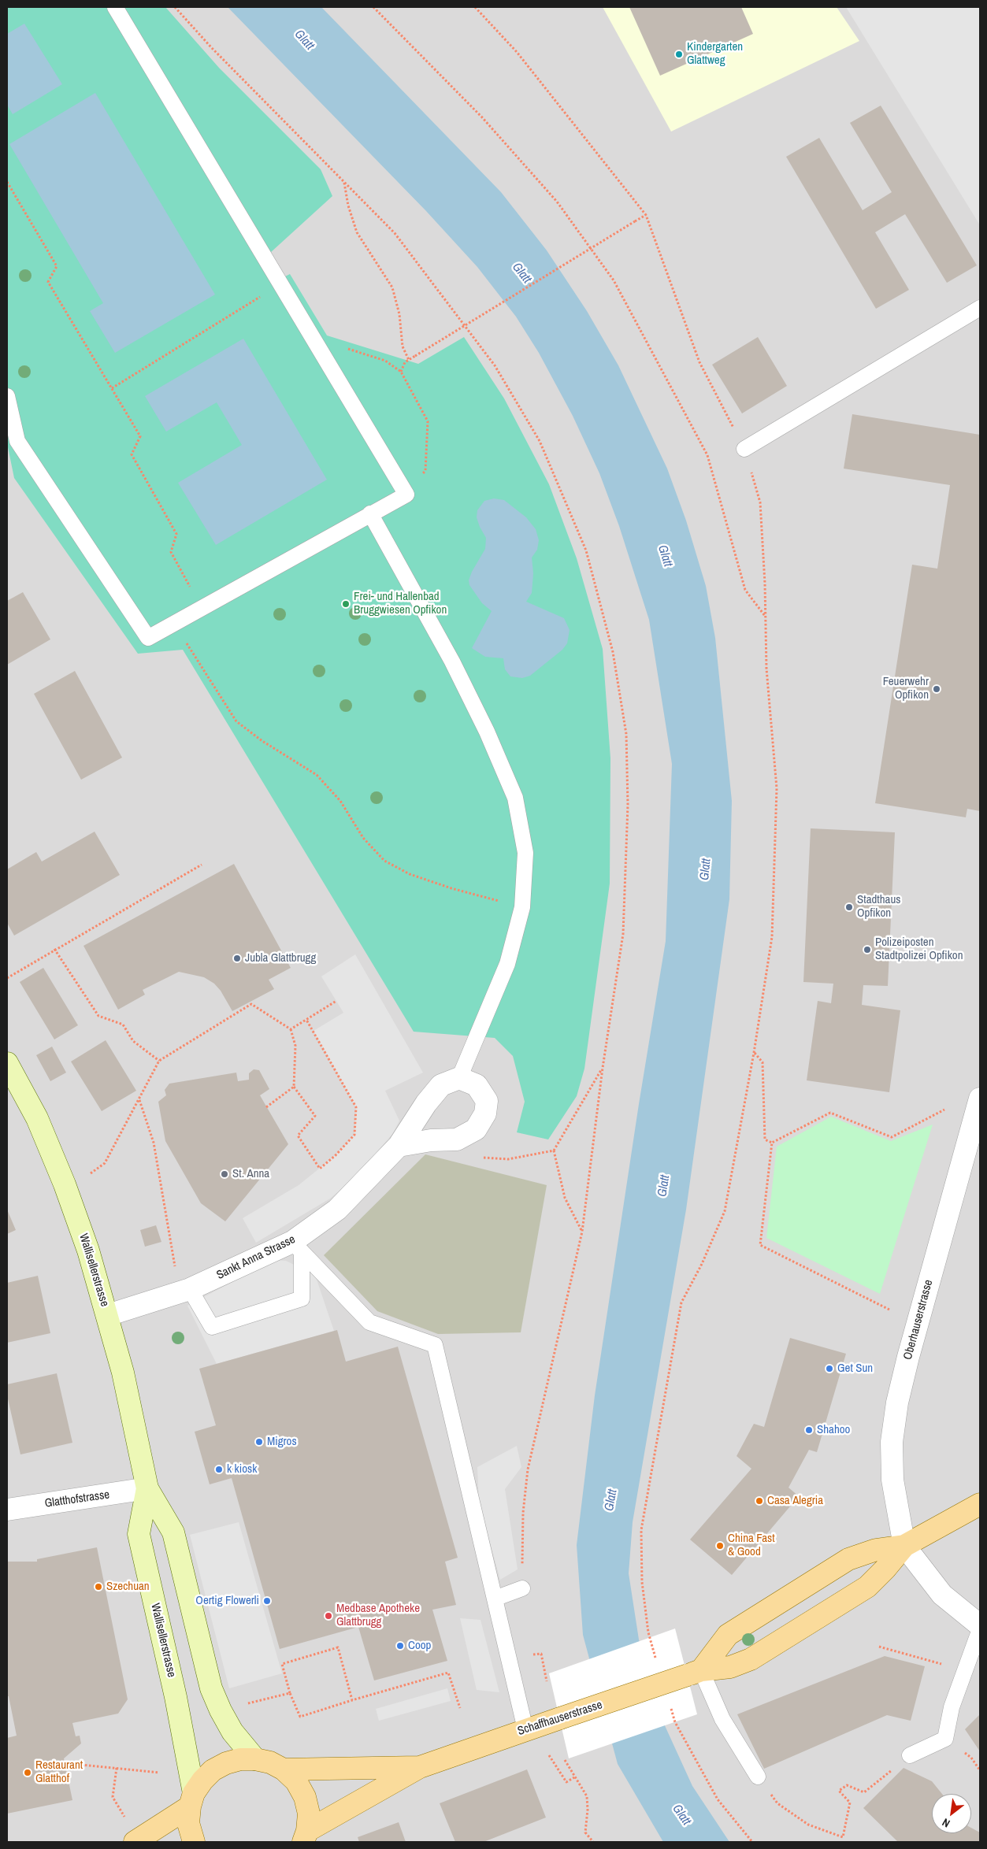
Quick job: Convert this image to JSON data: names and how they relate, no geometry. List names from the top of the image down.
{
  "streets": {
    "main road": ["Wallisellerstrasse", "Schaffhauserstrasse"],
    "street": ["Sankt Anna Strasse", "Oberhauserstrasse", "Glatthofstrasse"]
  },
  "crossings": [
    ["Sankt Anna Strasse", "Wallisellerstrasse"],
    ["Wallisellerstrasse", "Glatthofstrasse"],
    ["Wallisellerstrasse", "Schaffhauserstrasse"],
    ["Oberhauserstrasse", "Schaffhauserstrasse"]
  ],
  "water": ["Glatt"],
  "places": [
    "Kindergarten Glattweg",
    "Frei- und Hallenbad Bruggwiesen Opfikon",
    "Feuerwehr Opfikon",
    "Stadthaus Opfikon",
    "Polizeiposten Stadtpolizei Opfikon",
    "Jubla Glattbrugg",
    "St. Anna",
    "Get Sun",
    "Shahoo",
    "Migros",
    "k kiosk",
    "Casa Alegria",
    "China Fast & Good",
    "Szechuan",
    "Oertig Flowerli",
    "Medbase Apotheke Glattbrugg",
    "Coop",
    "Restaurant Glatthof"
  ],
  "north": "bottom left"
}
